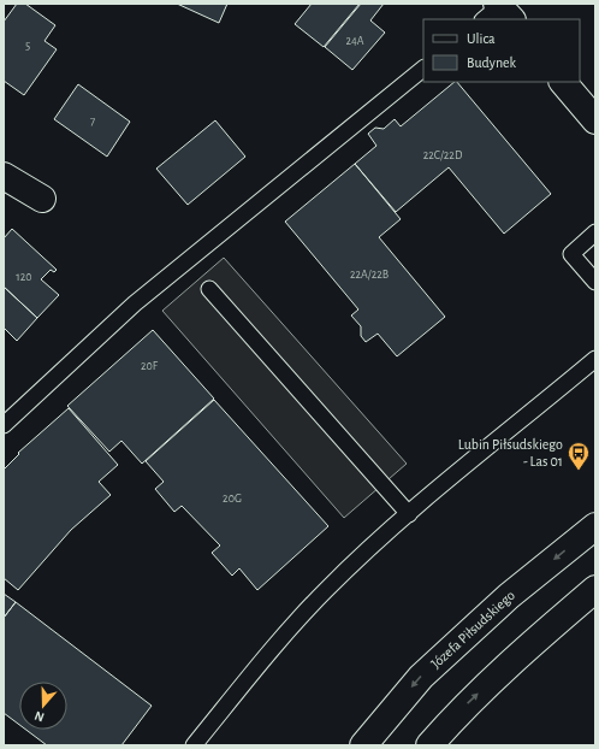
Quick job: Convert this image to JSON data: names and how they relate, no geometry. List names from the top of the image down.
{
  "streets": {
    "street": ["Józefa Piłsudskiego"]
  },
  "places": {
    "bus stop": ["Lubin Piłsudskiego - Las 01"]
  },
  "house_numbers": [
    "24A",
    "5",
    "7",
    "22C/22D",
    "22A/22B",
    "120",
    "20F",
    "20G"
  ],
  "legend": ["Ulica", "Budynek"],
  "north": "bottom"
}
